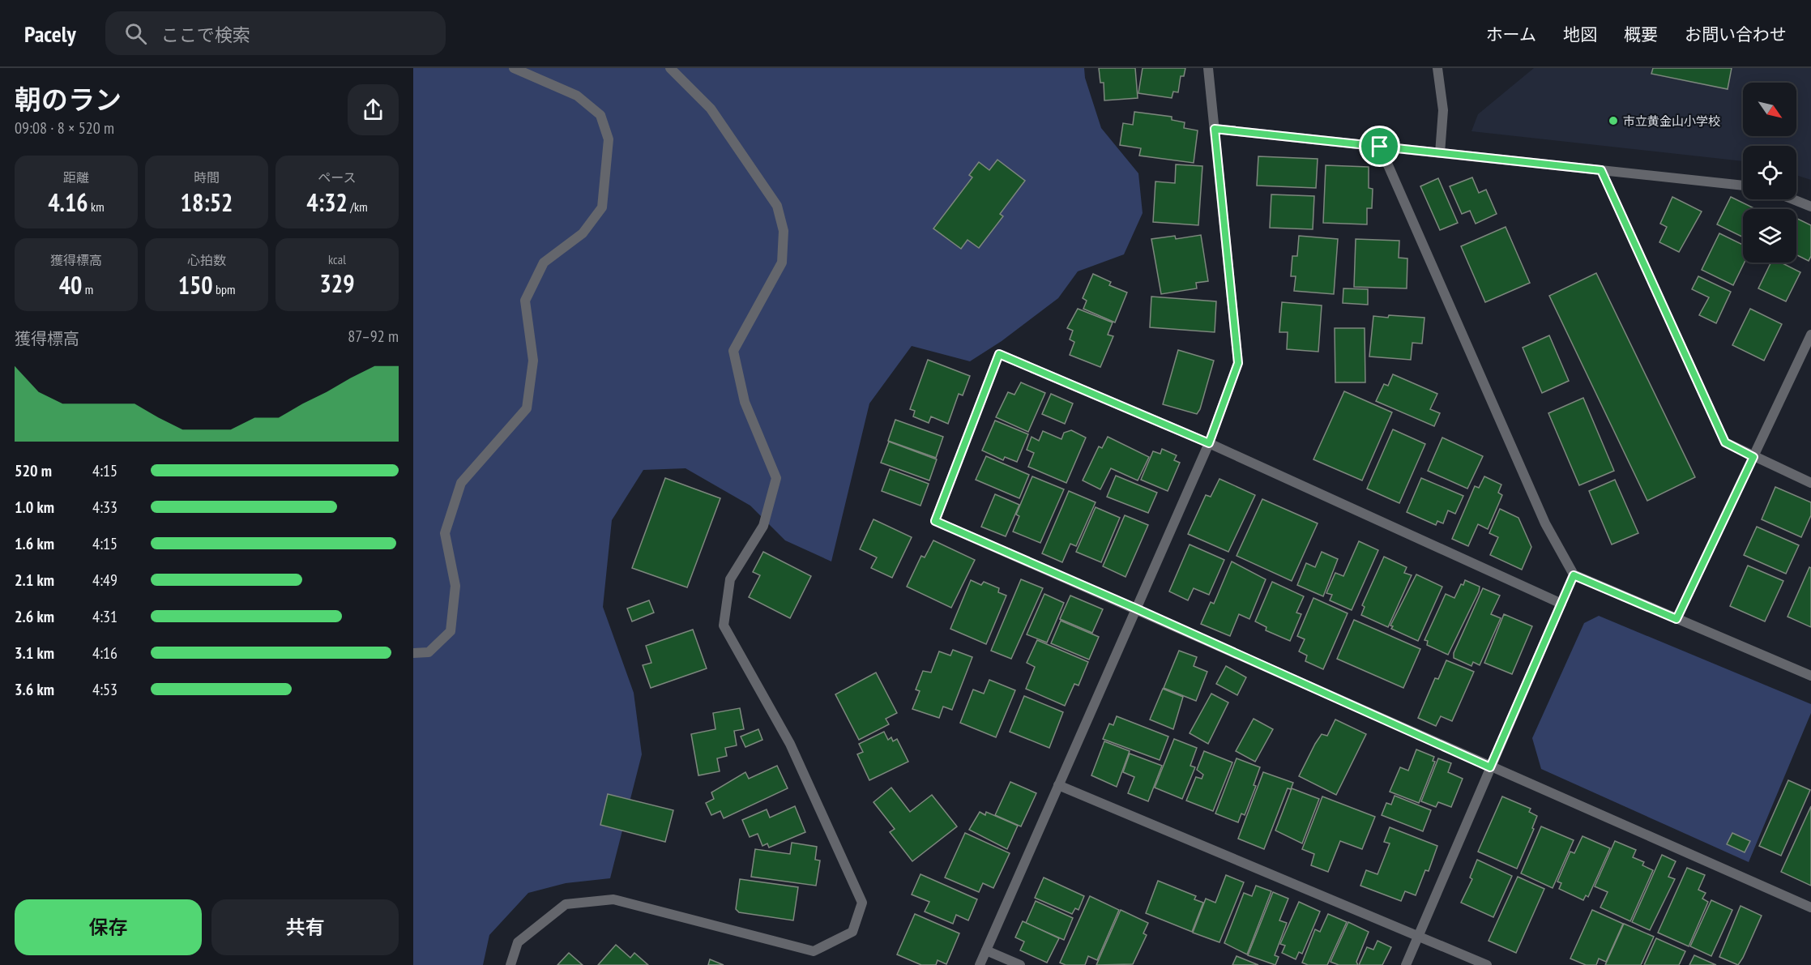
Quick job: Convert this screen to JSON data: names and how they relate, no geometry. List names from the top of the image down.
{
  "places": ["市立黄金山小学校"],
  "north": "bottom right",
  "page": {
    "header": "Pacely",
    "search": "ここで検索",
    "nav": [
      "ホーム",
      "地図",
      "概要",
      "お問い合わせ"
    ],
    "heading": ["朝のラン", "09:08 · 8 × 520 m"],
    "stats": [
      ["距離", "4.16 km"],
      ["時間", "18:52"],
      ["ペース", "4:32 /km"],
      ["獲得標高", "40 m"],
      ["心拍数", "150 bpm"],
      ["kcal", "329"]
    ],
    "chart": ["獲得標高", "87–92 m"],
    "list": [
      {
        "name": "520 m",
        "note": "4:15"
      },
      {
        "name": "1.0 km",
        "note": "4:33"
      },
      {
        "name": "1.6 km",
        "note": "4:15"
      },
      {
        "name": "2.1 km",
        "note": "4:49"
      },
      {
        "name": "2.6 km",
        "note": "4:31"
      },
      {
        "name": "3.1 km",
        "note": "4:16"
      },
      {
        "name": "3.6 km",
        "note": "4:53"
      }
    ],
    "buttons": ["保存", "共有"]
  }
}
